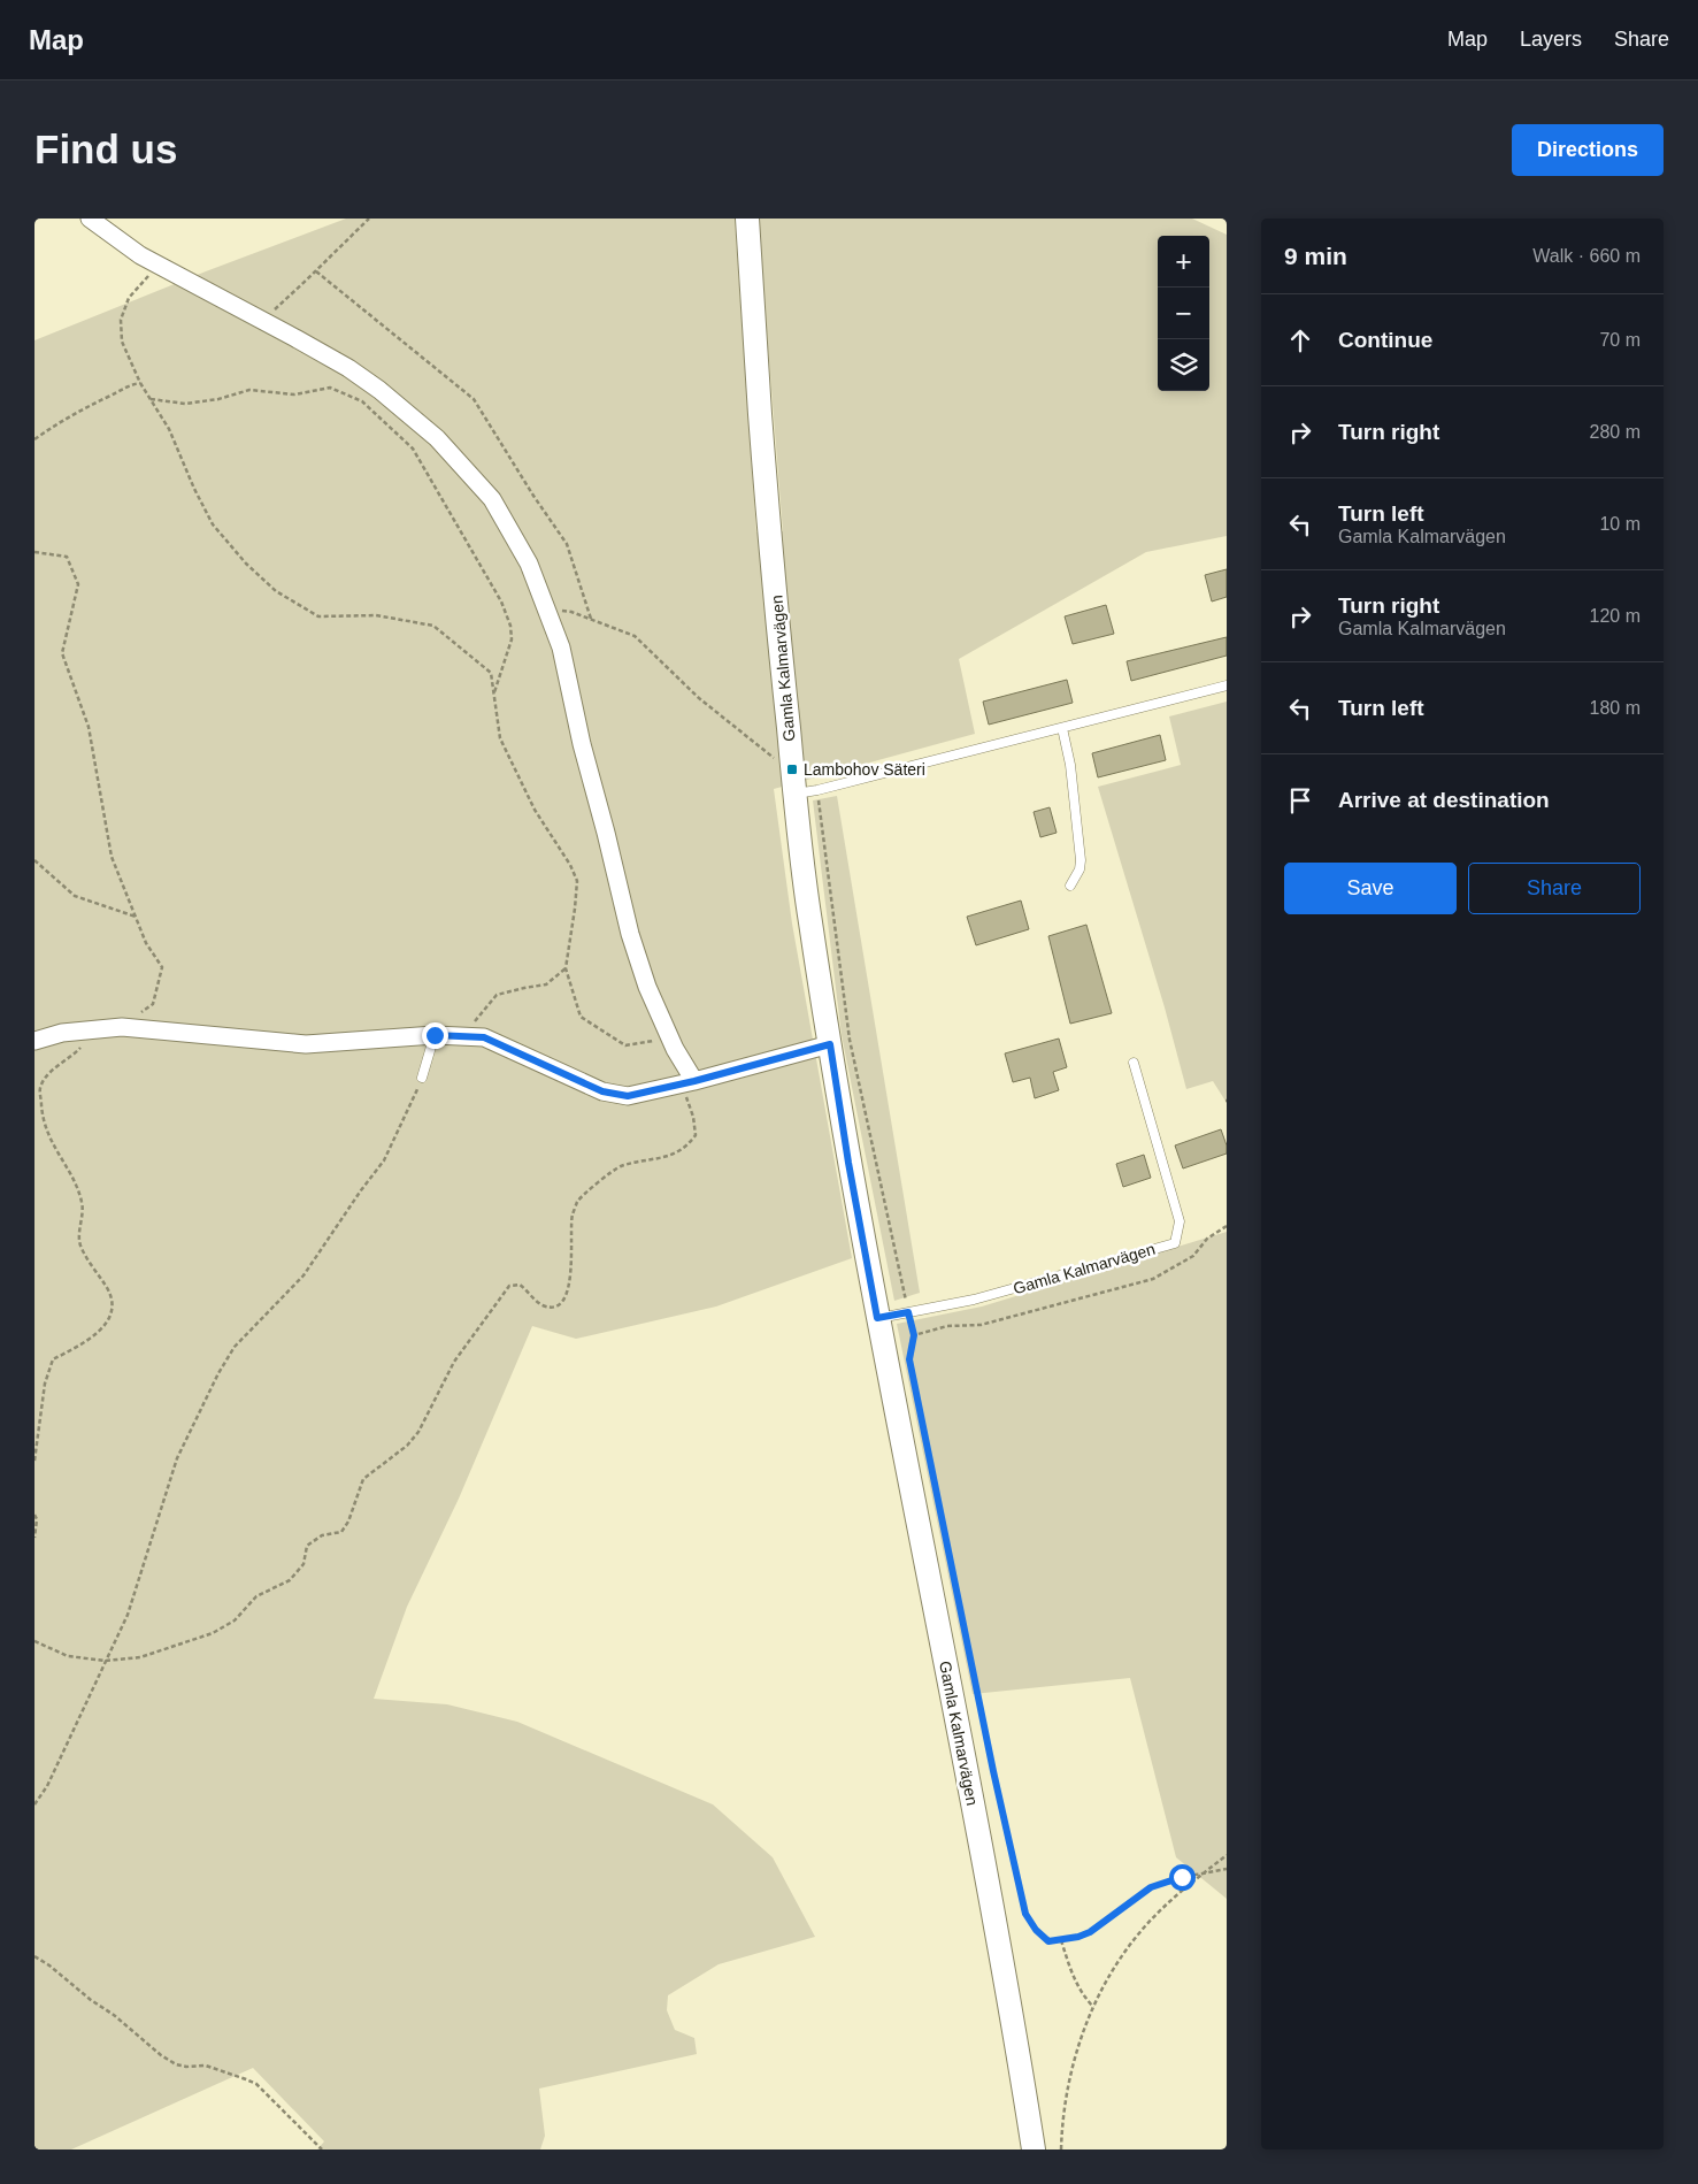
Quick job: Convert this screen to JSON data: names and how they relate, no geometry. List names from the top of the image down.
{
  "streets": {
    "street": ["Gamla Kalmarvägen"]
  },
  "places": {
    "transit": ["Lambohov Säteri"]
  },
  "page": {
    "header": "Map",
    "nav": ["Map", "Layers", "Share"],
    "buttons": [
      "Directions",
      ["Save", "Share"]
    ],
    "title": "Find us",
    "heading": ["9 min", "Walk · 660 m"],
    "map_buttons": ["+", "−"],
    "list": [
      ["Continue", "70 m"],
      ["Turn right", "280 m"],
      ["Turn left", "Gamla Kalmarvägen", "10 m"],
      ["Turn right", "Gamla Kalmarvägen", "120 m"],
      ["Turn left", "180 m"],
      "Arrive at destination"
    ]
  }
}
